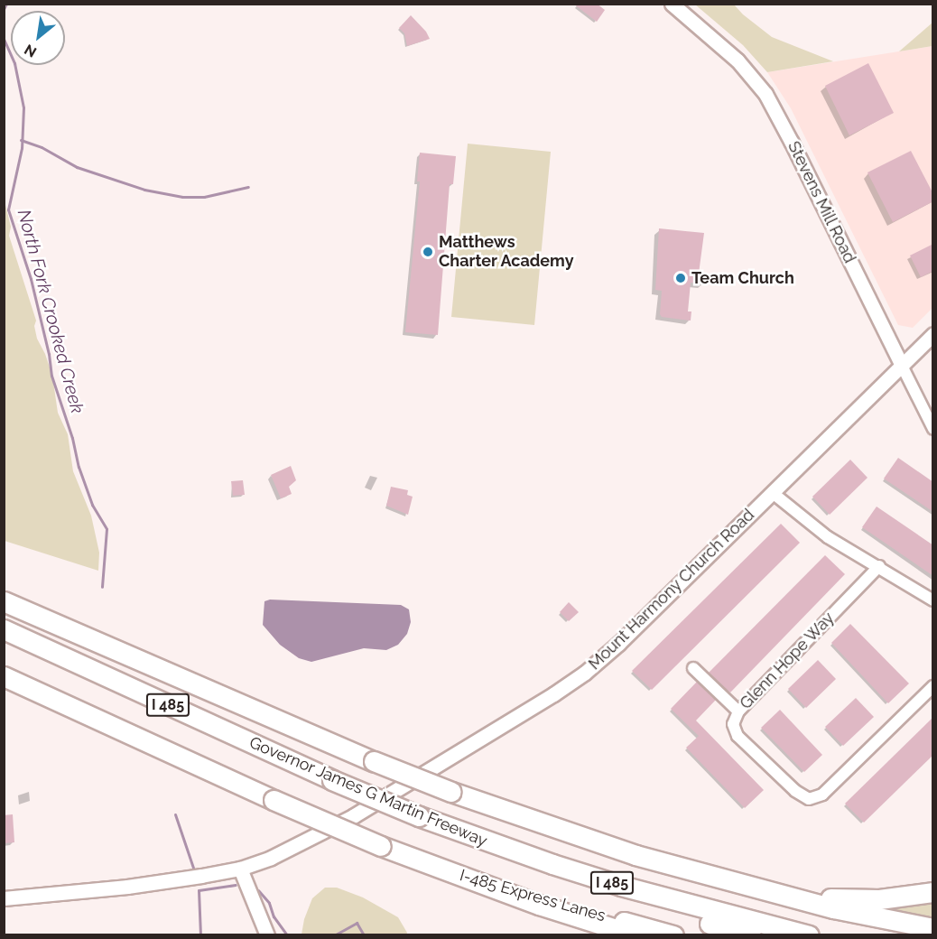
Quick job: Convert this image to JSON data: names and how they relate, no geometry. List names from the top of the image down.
{
  "streets": {
    "highway": ["I 485", "Governor James G Martin Freeway", "I-485 Express Lanes"],
    "street": ["Stevens Mill Road", "Mount Harmony Church Road", "Glenn Hope Way"]
  },
  "crossings": [
    ["Stevens Mill Road", "Mount Harmony Church Road"],
    ["I 485", "I-485 Express Lanes"],
    ["Governor James G Martin Freeway", "I-485 Express Lanes"]
  ],
  "water": ["North Fork Crooked Creek"],
  "places": ["Matthews Charter Academy", "Team Church"],
  "north": "bottom left"
}
